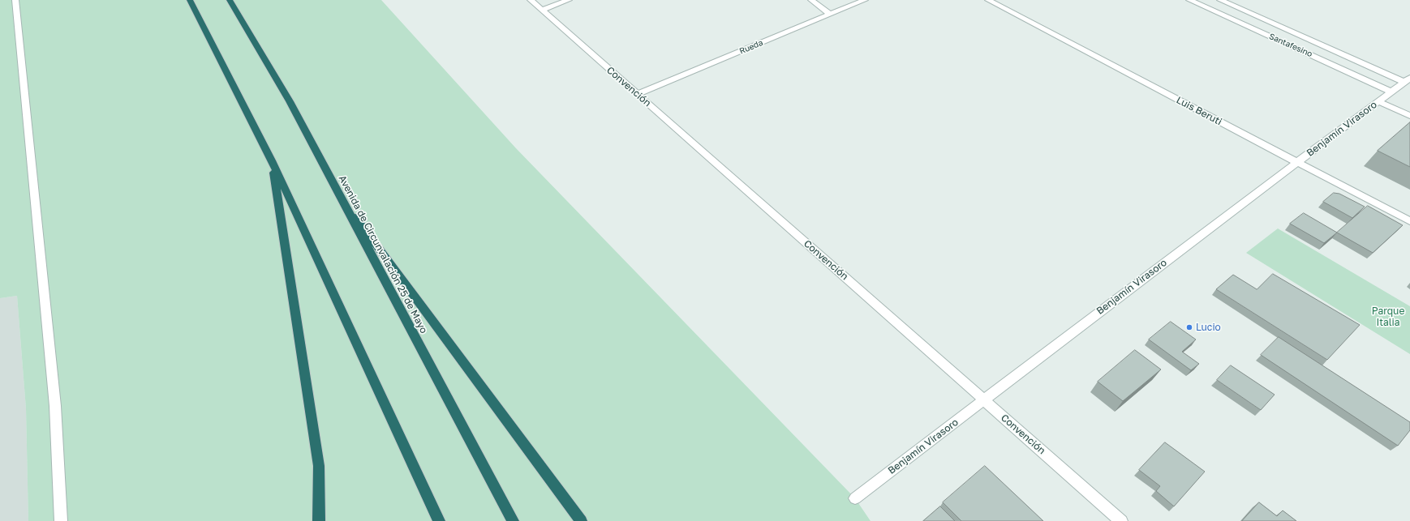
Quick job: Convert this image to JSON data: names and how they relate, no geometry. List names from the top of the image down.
{
  "streets": {
    "highway": ["Avenida de Circunvalación 25 de Mayo"],
    "street": [
      "Santafesino",
      "Rueda",
      "Convención",
      "Luis Beruti",
      "Benjamín Virasoro"
    ]
  },
  "crossings": [
    ["Santafesino", "Benjamín Virasoro"],
    ["Rueda", "Convención"],
    ["Convención", "Benjamín Virasoro"],
    ["Luis Beruti", "Benjamín Virasoro"]
  ],
  "parks": ["Parque Italia"],
  "places": ["Lucio"]
}
